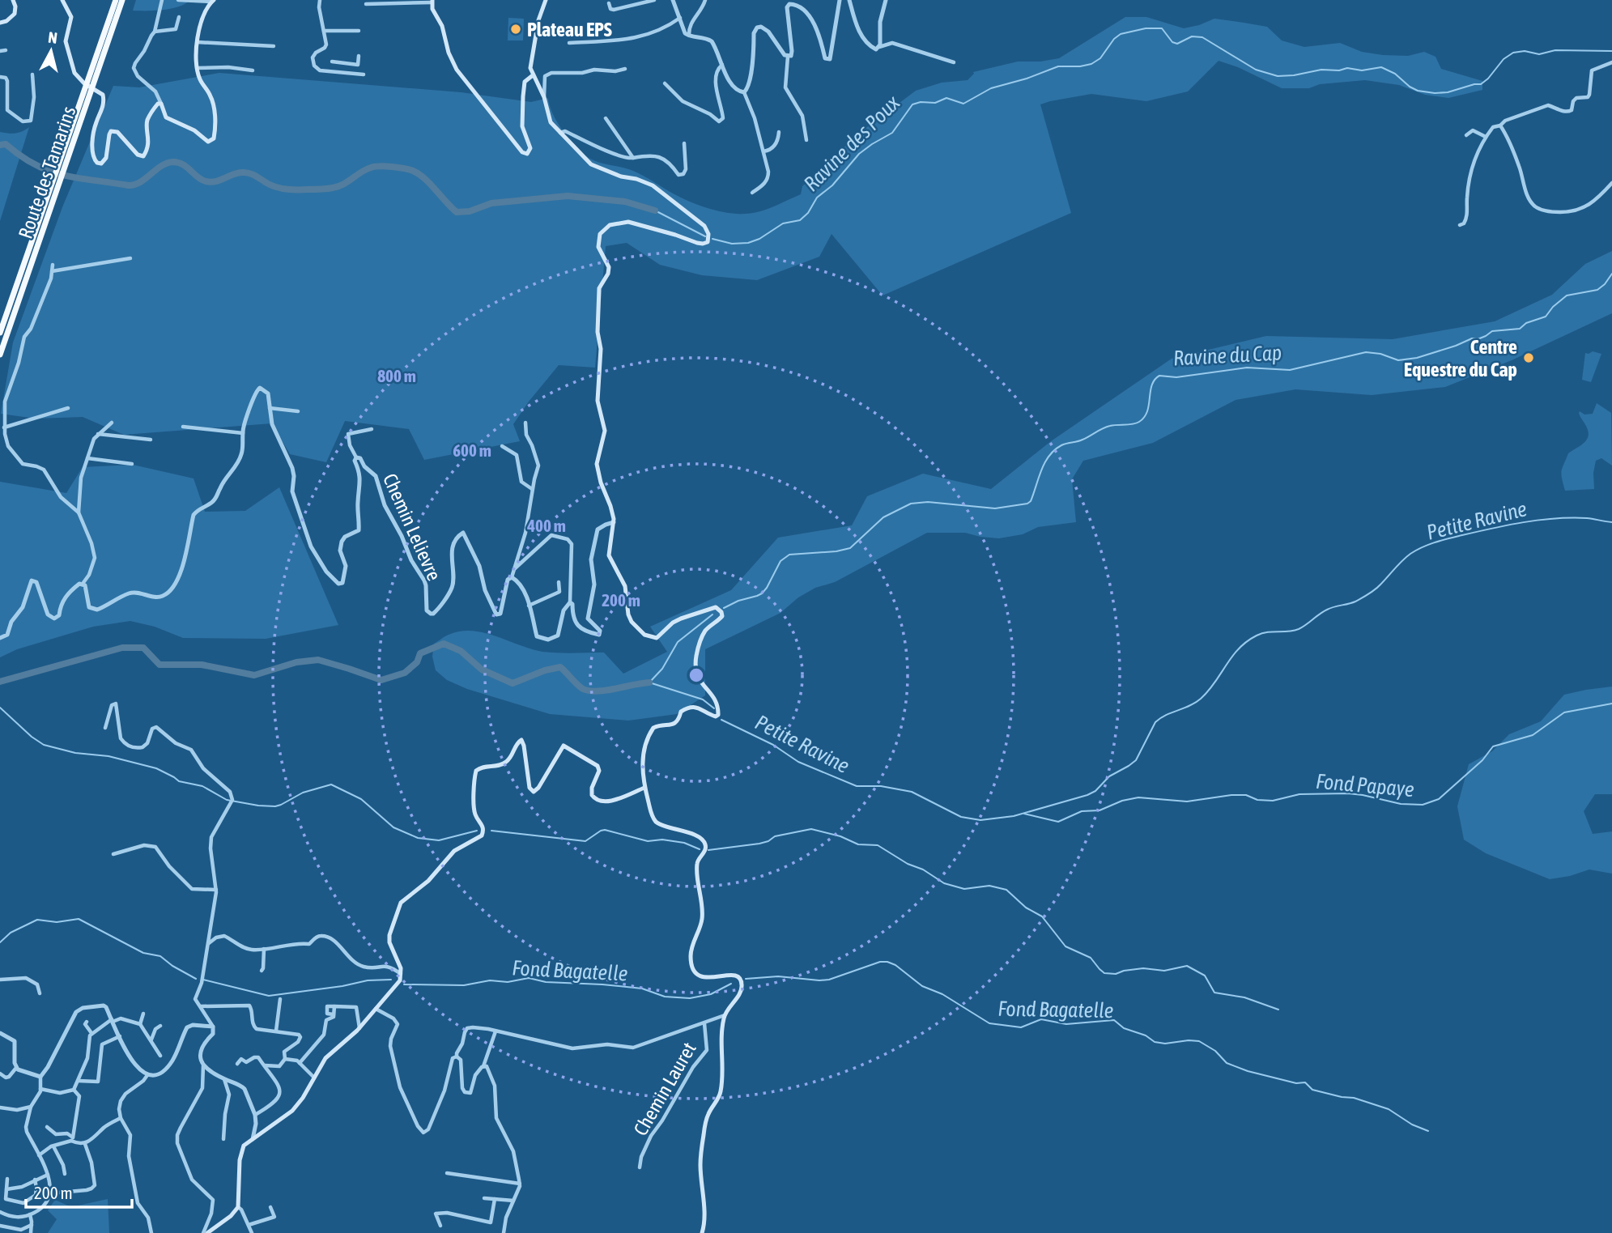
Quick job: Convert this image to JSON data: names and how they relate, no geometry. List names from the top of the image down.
{
  "streets": {
    "highway": ["Route des Tamarins"],
    "street": ["Chemin Lelievre", "Chemin Lauret"]
  },
  "water": [
    "Ravine des Poux",
    "Ravine du Cap",
    "Petite Ravine",
    "Fond Papaye",
    "Fond Bagatelle"
  ],
  "places": ["Plateau EPS", "Centre Equestre du Cap"],
  "scale_bar": "200 m",
  "north": "top",
  "rings": [
    "800 m",
    "600 m",
    "400 m",
    "200 m"
  ]
}
